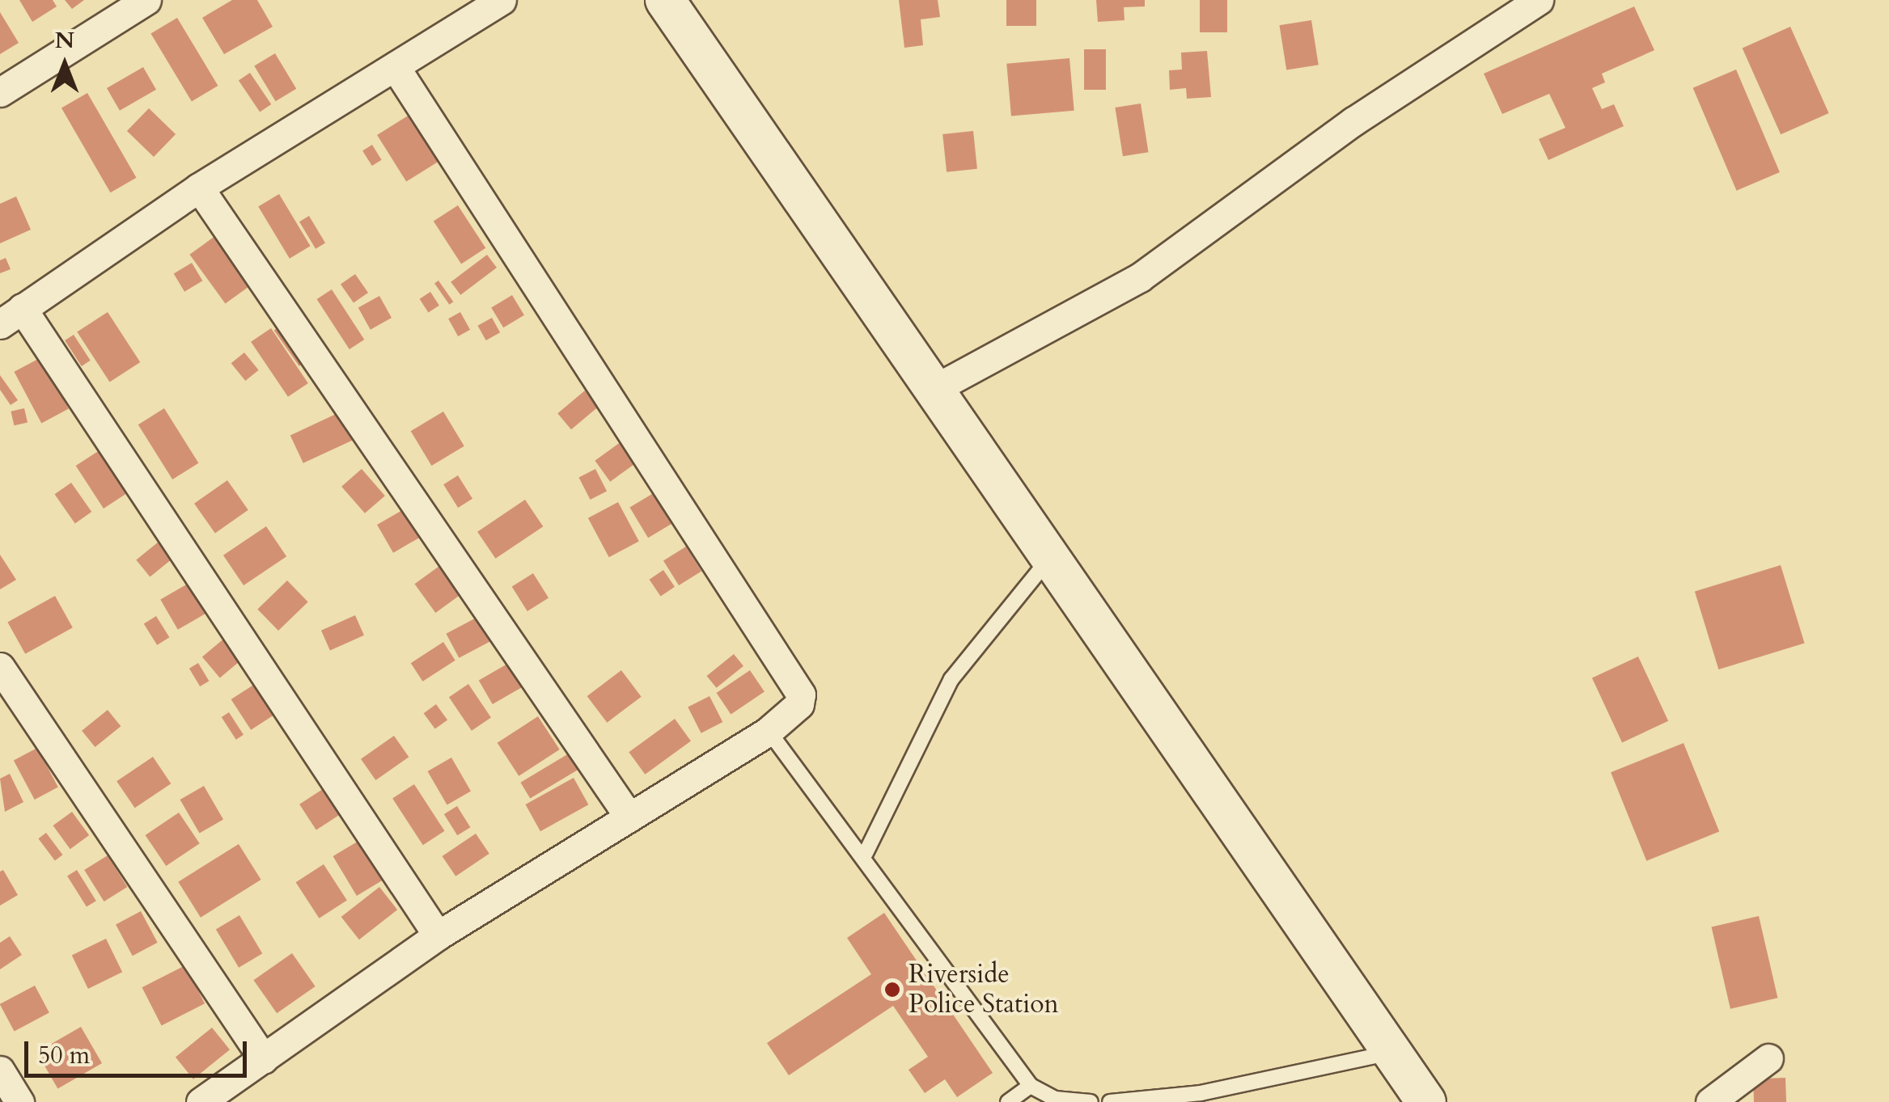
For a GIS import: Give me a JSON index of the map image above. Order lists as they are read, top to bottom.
{
  "places": ["Riverside Police Station"],
  "scale_bar": "50 m",
  "north": "top"
}
